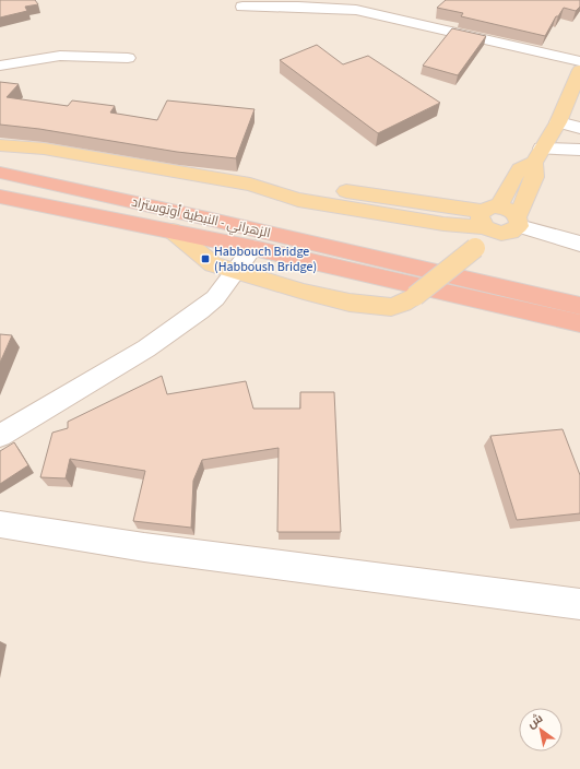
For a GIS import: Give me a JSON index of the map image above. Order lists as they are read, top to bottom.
{
  "streets": {
    "highway": ["الزهراني - النبطية أوتوستراد"]
  },
  "places": {
    "transit": ["Habbouch Bridge (Habboush Bridge)"]
  },
  "north": "top left"
}
